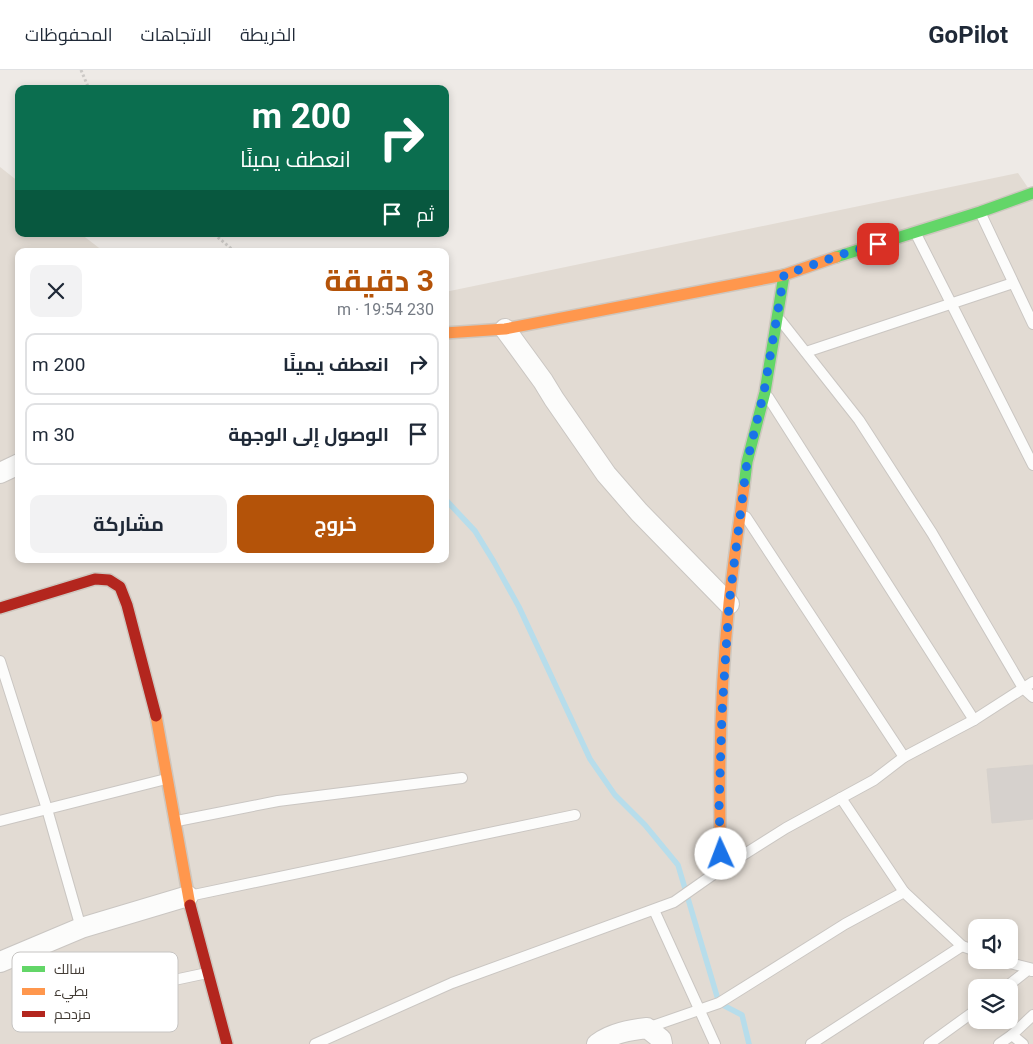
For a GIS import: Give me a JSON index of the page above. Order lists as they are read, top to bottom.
{
  "legend": ["سالك", "بطيء", "مزدحم"],
  "page": {
    "header": "GoPilot",
    "nav": ["الخريطة", "الاتجاهات", "المحفوظات"],
    "turn": ["200 m", "انعطف يمينًا"],
    "then": "ثم",
    "heading": ["3 دقيقة", "230 m · 19:54"],
    "list": [
      {
        "name": "انعطف يمينًا",
        "value": "200 m"
      },
      {
        "name": "الوصول إلى الوجهة",
        "value": "30 m"
      }
    ],
    "buttons": ["خروج", "مشاركة"]
  }
}
